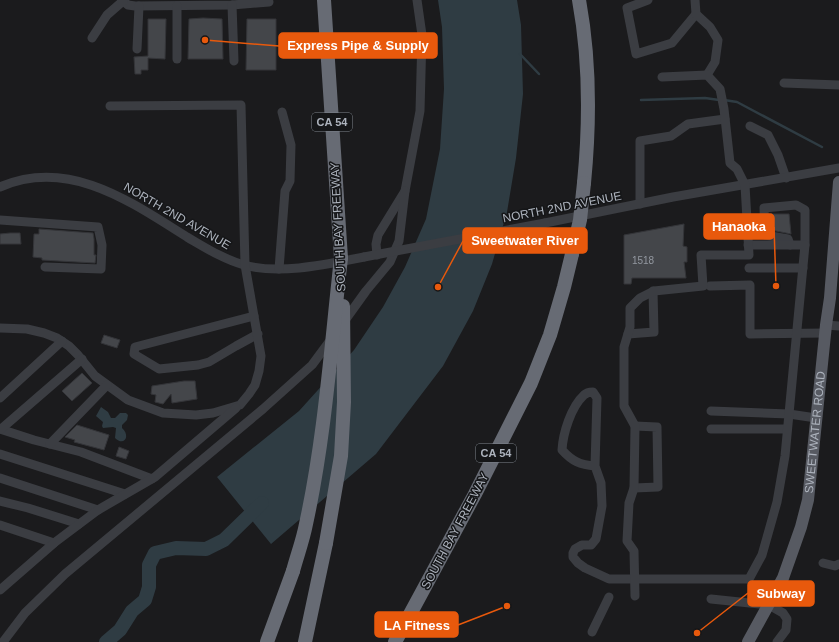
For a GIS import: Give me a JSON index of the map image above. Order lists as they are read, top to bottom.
{
  "streets": {
    "highway": ["CA 54", "SOUTH BAY FREEWAY"],
    "main road": ["SWEETWATER ROAD"],
    "street": ["NORTH 2ND AVENUE"]
  },
  "places": [
    "Express Pipe & Supply",
    "Hanaoka",
    "Sweetwater River",
    "LA Fitness",
    "Subway"
  ],
  "house_numbers": ["1518"]
}
